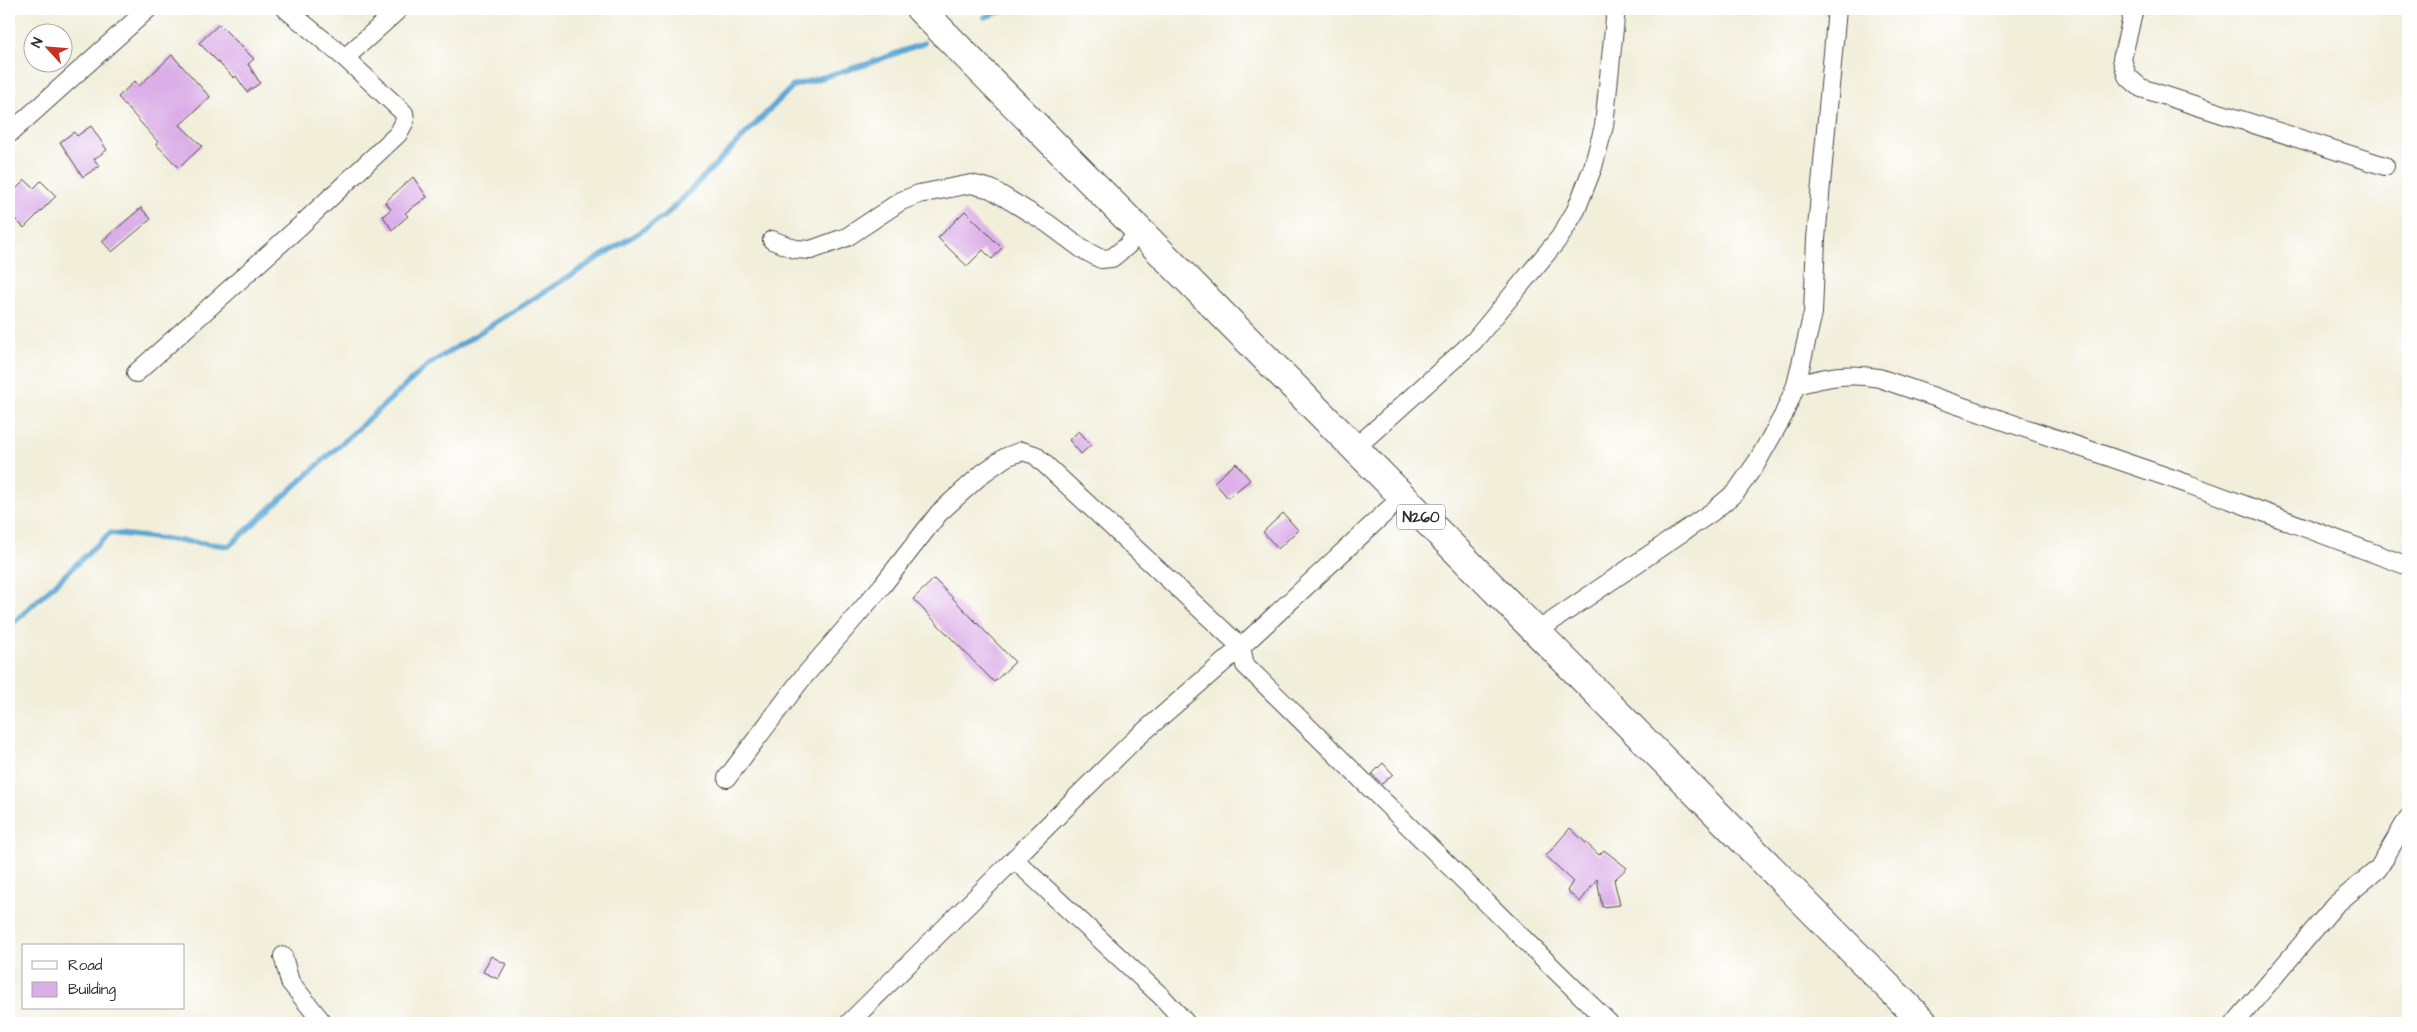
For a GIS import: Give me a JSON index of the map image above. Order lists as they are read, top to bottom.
{
  "streets": {
    "main road": ["N260"]
  },
  "legend": ["Road", "Building"],
  "north": "top left"
}
